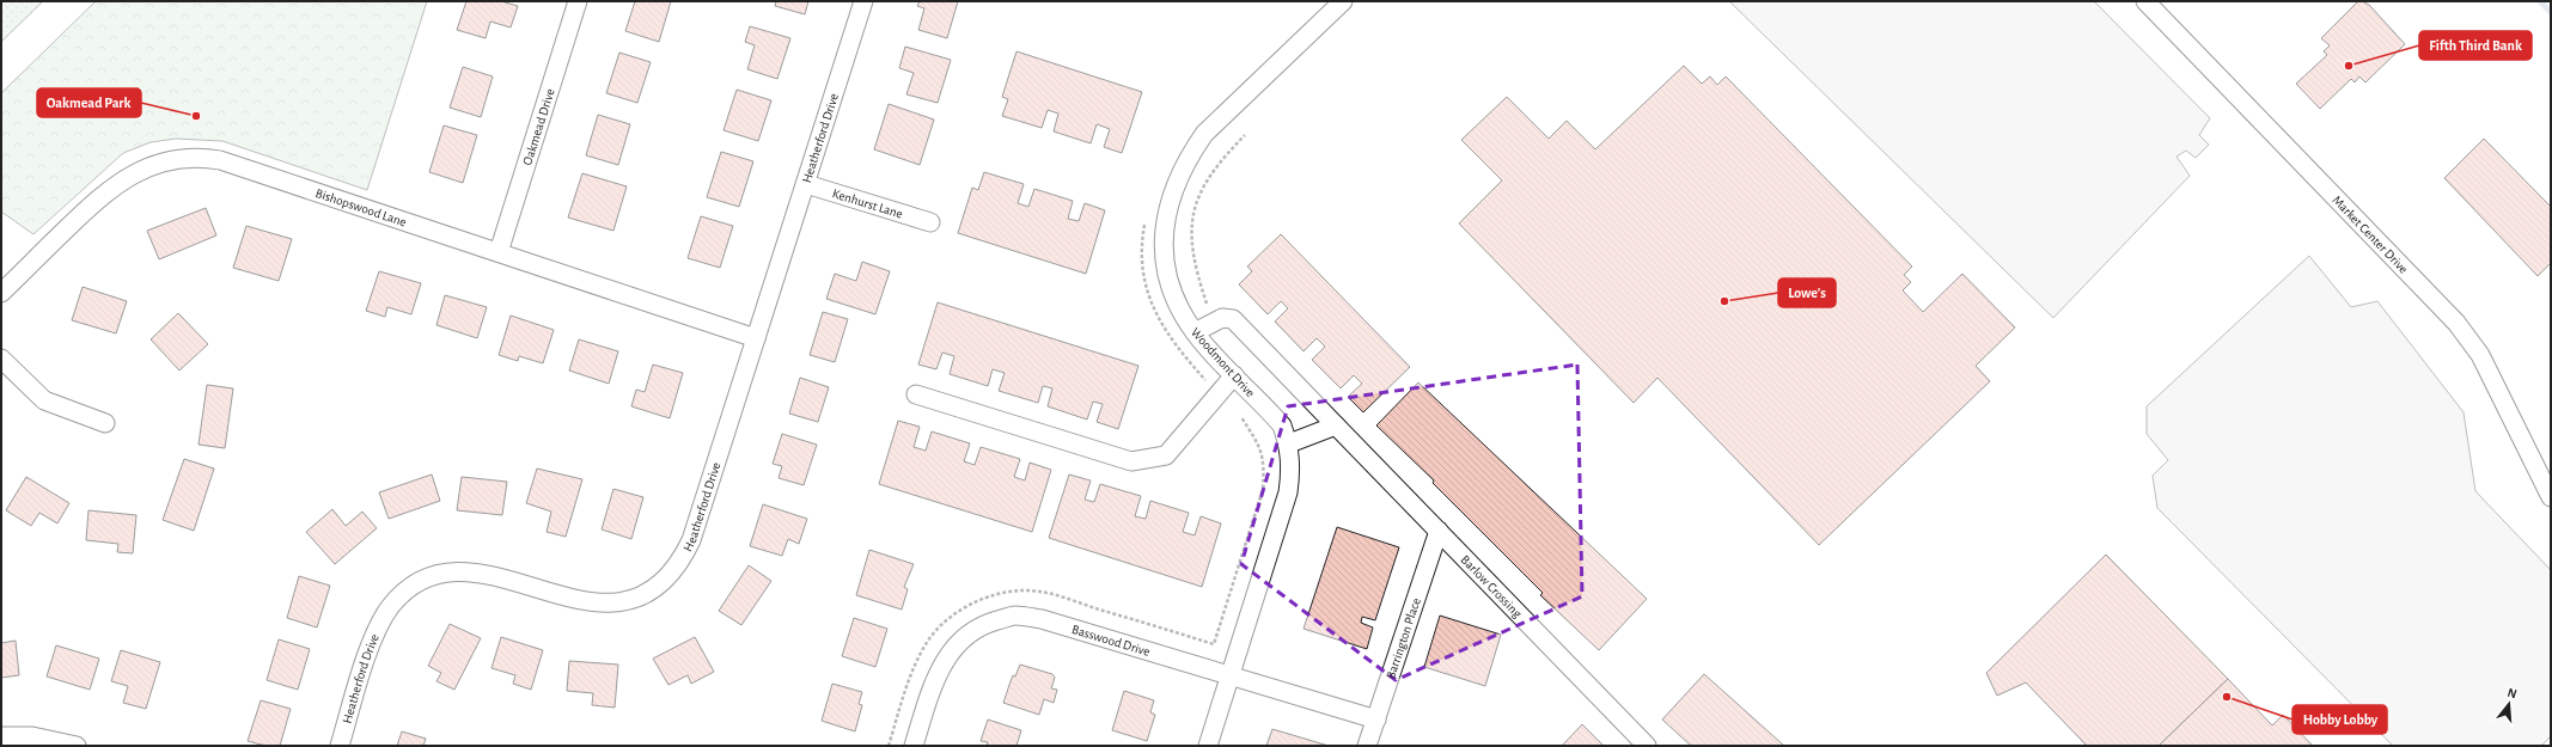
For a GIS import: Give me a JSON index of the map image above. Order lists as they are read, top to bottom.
{
  "streets": {
    "street": [
      "Oakmead Drive",
      "Heatherford Drive",
      "Kenhurst Lane",
      "Bishopswood Lane",
      "Market Center Drive",
      "Woodmont Drive",
      "Barlow Crossing",
      "Barrington Place",
      "Basswood Drive"
    ]
  },
  "crossings": [
    ["Oakmead Drive", "Bishopswood Lane"],
    ["Heatherford Drive", "Kenhurst Lane"],
    ["Heatherford Drive", "Bishopswood Lane"],
    ["Woodmont Drive", "Barlow Crossing"],
    ["Woodmont Drive", "Basswood Drive"],
    ["Barlow Crossing", "Barrington Place"],
    ["Barrington Place", "Basswood Drive"]
  ],
  "places": [
    "Fifth Third Bank",
    "Oakmead Park",
    "Lowe's",
    "Hobby Lobby"
  ],
  "north": "top"
}
